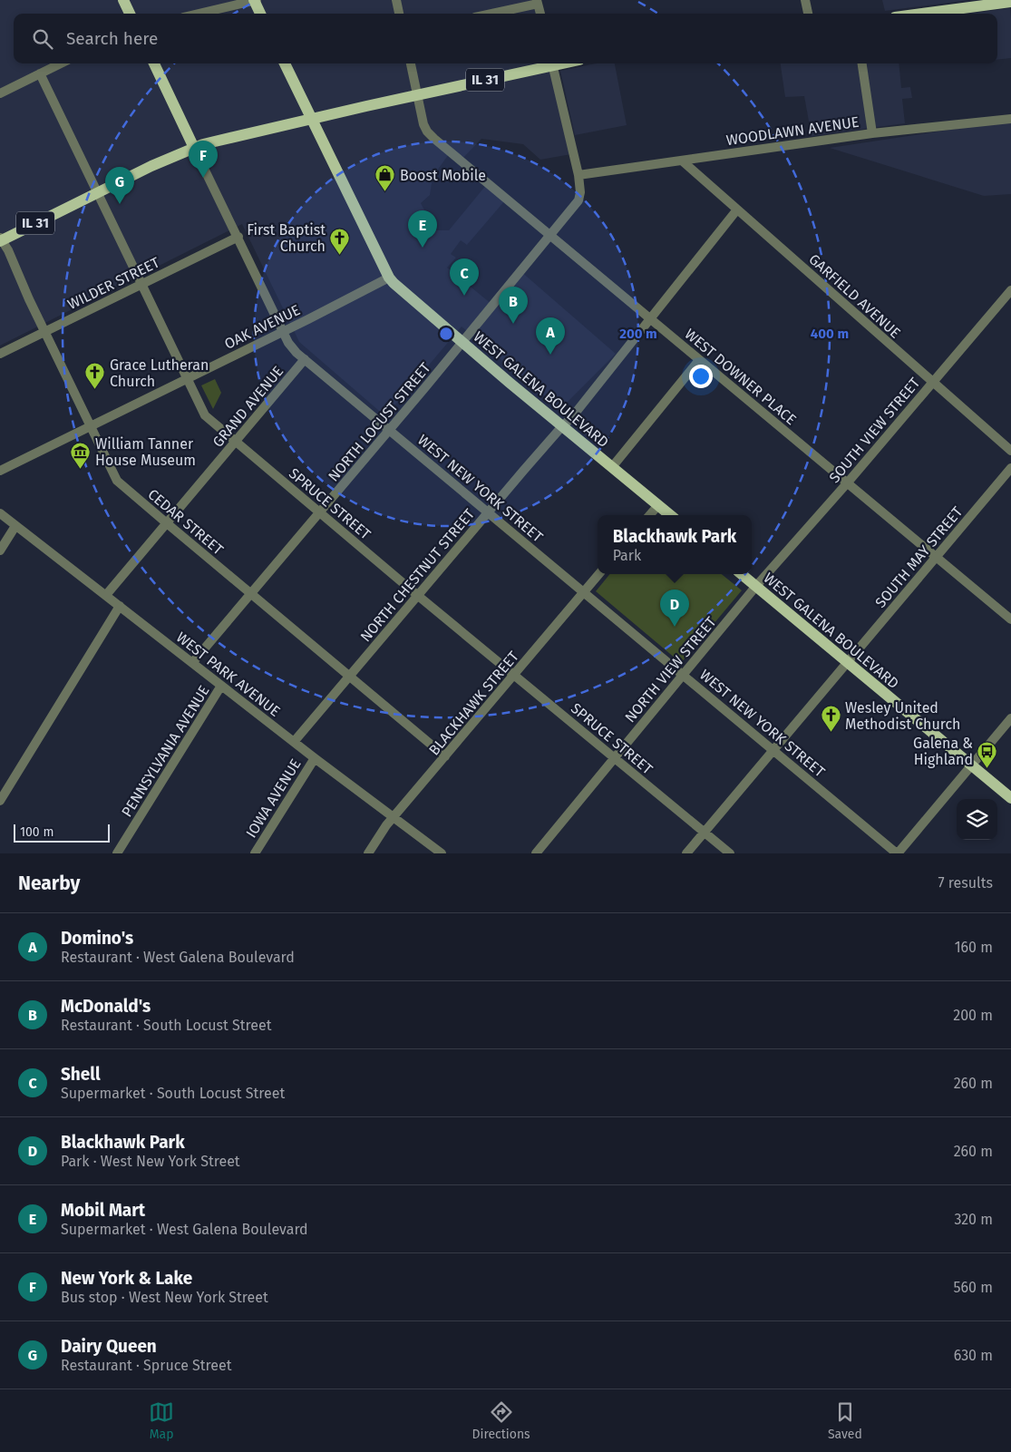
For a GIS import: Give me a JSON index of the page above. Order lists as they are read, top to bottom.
{
  "streets": {
    "main road": ["IL 31", "WEST GALENA BOULEVARD", "WEST NEW YORK STREET"],
    "street": [
      "WOODLAWN AVENUE",
      "WILDER STREET",
      "GARFIELD AVENUE",
      "OAK AVENUE",
      "WEST DOWNER PLACE",
      "GRAND AVENUE",
      "NORTH LOCUST STREET",
      "SOUTH VIEW STREET",
      "SPRUCE STREET",
      "CEDAR STREET",
      "SOUTH MAY STREET",
      "NORTH CHESTNUT STREET",
      "NORTH VIEW STREET",
      "WEST PARK AVENUE",
      "BLACKHAWK STREET",
      "PENNSYLVANIA AVENUE",
      "IOWA AVENUE"
    ]
  },
  "crossings": [
    ["IL 31", "WEST DOWNER PLACE"],
    ["IL 31", "WEST GALENA BOULEVARD"],
    ["IL 31", "NORTH LOCUST STREET"],
    ["IL 31", "WEST NEW YORK STREET"],
    ["IL 31", "SPRUCE STREET"],
    ["IL 31", "CEDAR STREET"],
    ["WOODLAWN AVENUE", "GARFIELD AVENUE"],
    ["WOODLAWN AVENUE", "NORTH LOCUST STREET"],
    ["WILDER STREET", "WEST NEW YORK STREET"],
    ["WILDER STREET", "SPRUCE STREET"],
    ["WILDER STREET", "CEDAR STREET"],
    ["GARFIELD AVENUE", "SOUTH VIEW STREET"],
    ["GARFIELD AVENUE", "NORTH CHESTNUT STREET"],
    ["OAK AVENUE", "WEST GALENA BOULEVARD"],
    ["OAK AVENUE", "WEST NEW YORK STREET"],
    ["OAK AVENUE", "SPRUCE STREET"],
    ["OAK AVENUE", "CEDAR STREET"],
    ["WEST DOWNER PLACE", "NORTH LOCUST STREET"],
    ["WEST DOWNER PLACE", "SOUTH VIEW STREET"],
    ["WEST DOWNER PLACE", "SOUTH MAY STREET"],
    ["WEST DOWNER PLACE", "NORTH CHESTNUT STREET"],
    ["WEST GALENA BOULEVARD", "NORTH LOCUST STREET"],
    ["WEST GALENA BOULEVARD", "SOUTH VIEW STREET"],
    ["WEST GALENA BOULEVARD", "SOUTH MAY STREET"],
    ["WEST GALENA BOULEVARD", "NORTH CHESTNUT STREET"],
    ["WEST GALENA BOULEVARD", "NORTH VIEW STREET"],
    ["GRAND AVENUE", "WEST NEW YORK STREET"],
    ["GRAND AVENUE", "SPRUCE STREET"],
    ["GRAND AVENUE", "CEDAR STREET"],
    ["GRAND AVENUE", "WEST PARK AVENUE"],
    ["NORTH LOCUST STREET", "WEST NEW YORK STREET"],
    ["NORTH LOCUST STREET", "SPRUCE STREET"],
    ["NORTH LOCUST STREET", "CEDAR STREET"],
    ["NORTH LOCUST STREET", "WEST PARK AVENUE"],
    ["SOUTH VIEW STREET", "NORTH VIEW STREET"],
    ["WEST NEW YORK STREET", "SOUTH MAY STREET"],
    ["WEST NEW YORK STREET", "NORTH CHESTNUT STREET"],
    ["WEST NEW YORK STREET", "NORTH VIEW STREET"],
    ["WEST NEW YORK STREET", "BLACKHAWK STREET"],
    ["SPRUCE STREET", "SOUTH MAY STREET"],
    ["SPRUCE STREET", "NORTH CHESTNUT STREET"],
    ["SPRUCE STREET", "NORTH VIEW STREET"],
    ["SPRUCE STREET", "BLACKHAWK STREET"],
    ["CEDAR STREET", "NORTH CHESTNUT STREET"],
    ["CEDAR STREET", "BLACKHAWK STREET"],
    ["NORTH CHESTNUT STREET", "WEST PARK AVENUE"],
    ["WEST PARK AVENUE", "BLACKHAWK STREET"],
    ["WEST PARK AVENUE", "PENNSYLVANIA AVENUE"],
    ["WEST PARK AVENUE", "IOWA AVENUE"]
  ],
  "places": {
    "shop": ["Boost Mobile"],
    "church": ["First Baptist Church", "Grace Lutheran Church", "Wesley United Methodist Church"],
    "museum": ["William Tanner House Museum"],
    "bus stop": ["Galena & Highland"]
  },
  "scale_bar": "100 m",
  "page": {
    "search": "Search here",
    "pins": [
      "F",
      "G",
      "E",
      "C",
      "B",
      "A",
      "D"
    ],
    "popup": ["Blackhawk Park", "Park"],
    "scale": "100 m",
    "heading": ["Nearby", "7 results"],
    "list": [
      {
        "mark": "A",
        "name": "Domino's",
        "note": "Restaurant · West Galena Boulevard",
        "value": "160 m"
      },
      {
        "mark": "B",
        "name": "McDonald's",
        "note": "Restaurant · South Locust Street",
        "value": "200 m"
      },
      {
        "mark": "C",
        "name": "Shell",
        "note": "Supermarket · South Locust Street",
        "value": "260 m"
      },
      {
        "mark": "D",
        "name": "Blackhawk Park",
        "note": "Park · West New York Street",
        "value": "260 m"
      },
      {
        "mark": "E",
        "name": "Mobil Mart",
        "note": "Supermarket · West Galena Boulevard",
        "value": "320 m"
      },
      {
        "mark": "F",
        "name": "New York & Lake",
        "note": "Bus stop · West New York Street",
        "value": "560 m"
      },
      {
        "mark": "G",
        "name": "Dairy Queen",
        "note": "Restaurant · Spruce Street",
        "value": "630 m"
      }
    ],
    "nav": ["Map", "Directions", "Saved"]
  },
  "rings": ["200 m", "400 m"]
}
